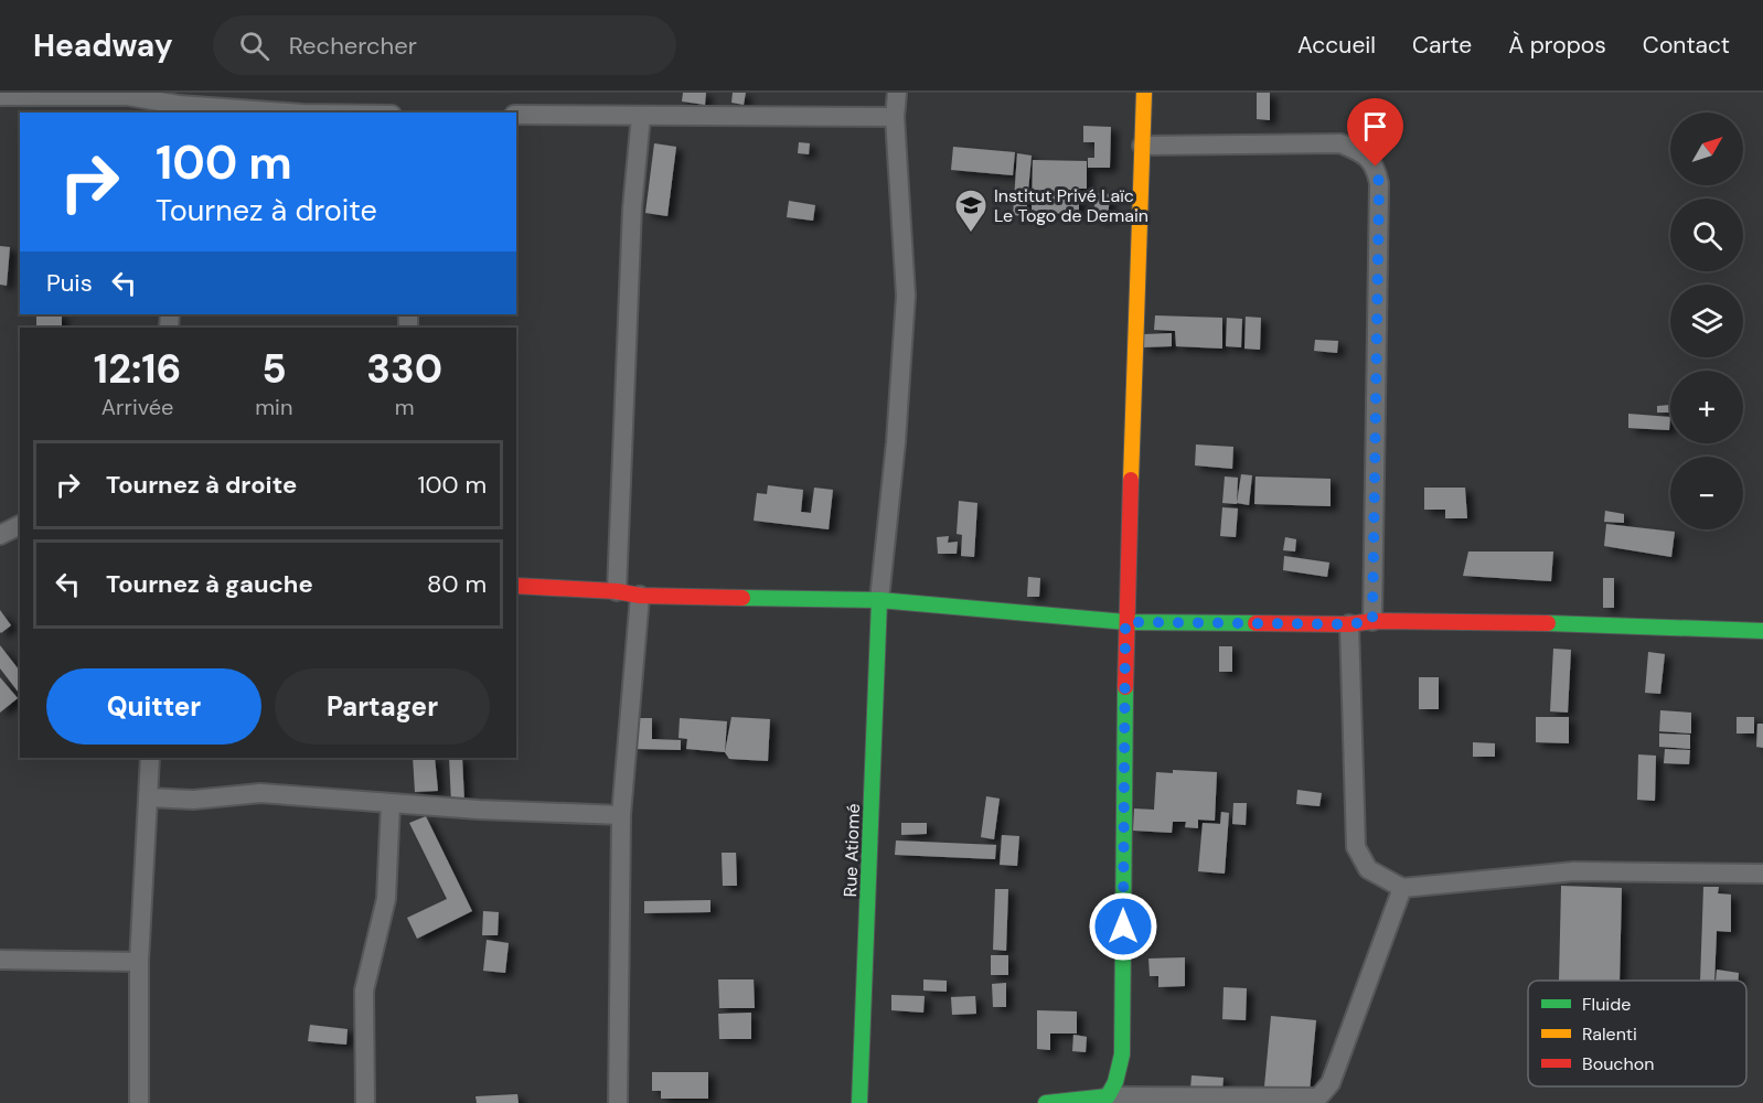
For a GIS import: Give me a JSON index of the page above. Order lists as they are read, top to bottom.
{
  "streets": {
    "street": ["Rue Atiomé"]
  },
  "places": {
    "school or university": ["Institut Privé Laïc Le Togo de Demain"]
  },
  "legend": ["Fluide", "Ralenti", "Bouchon"],
  "north": "top right",
  "page": {
    "header": "Headway",
    "search": "Rechercher",
    "nav": [
      "Accueil",
      "Carte",
      "À propos",
      "Contact"
    ],
    "map_buttons": ["+", "−"],
    "turn": ["100 m", "Tournez à droite"],
    "then": "Puis",
    "eta": [
      "12:16",
      "Arrivée",
      "5",
      "min",
      "330",
      "m"
    ],
    "list": [
      {
        "name": "Tournez à droite",
        "value": "100 m"
      },
      {
        "name": "Tournez à gauche",
        "value": "80 m"
      }
    ],
    "buttons": ["Quitter", "Partager"]
  }
}
